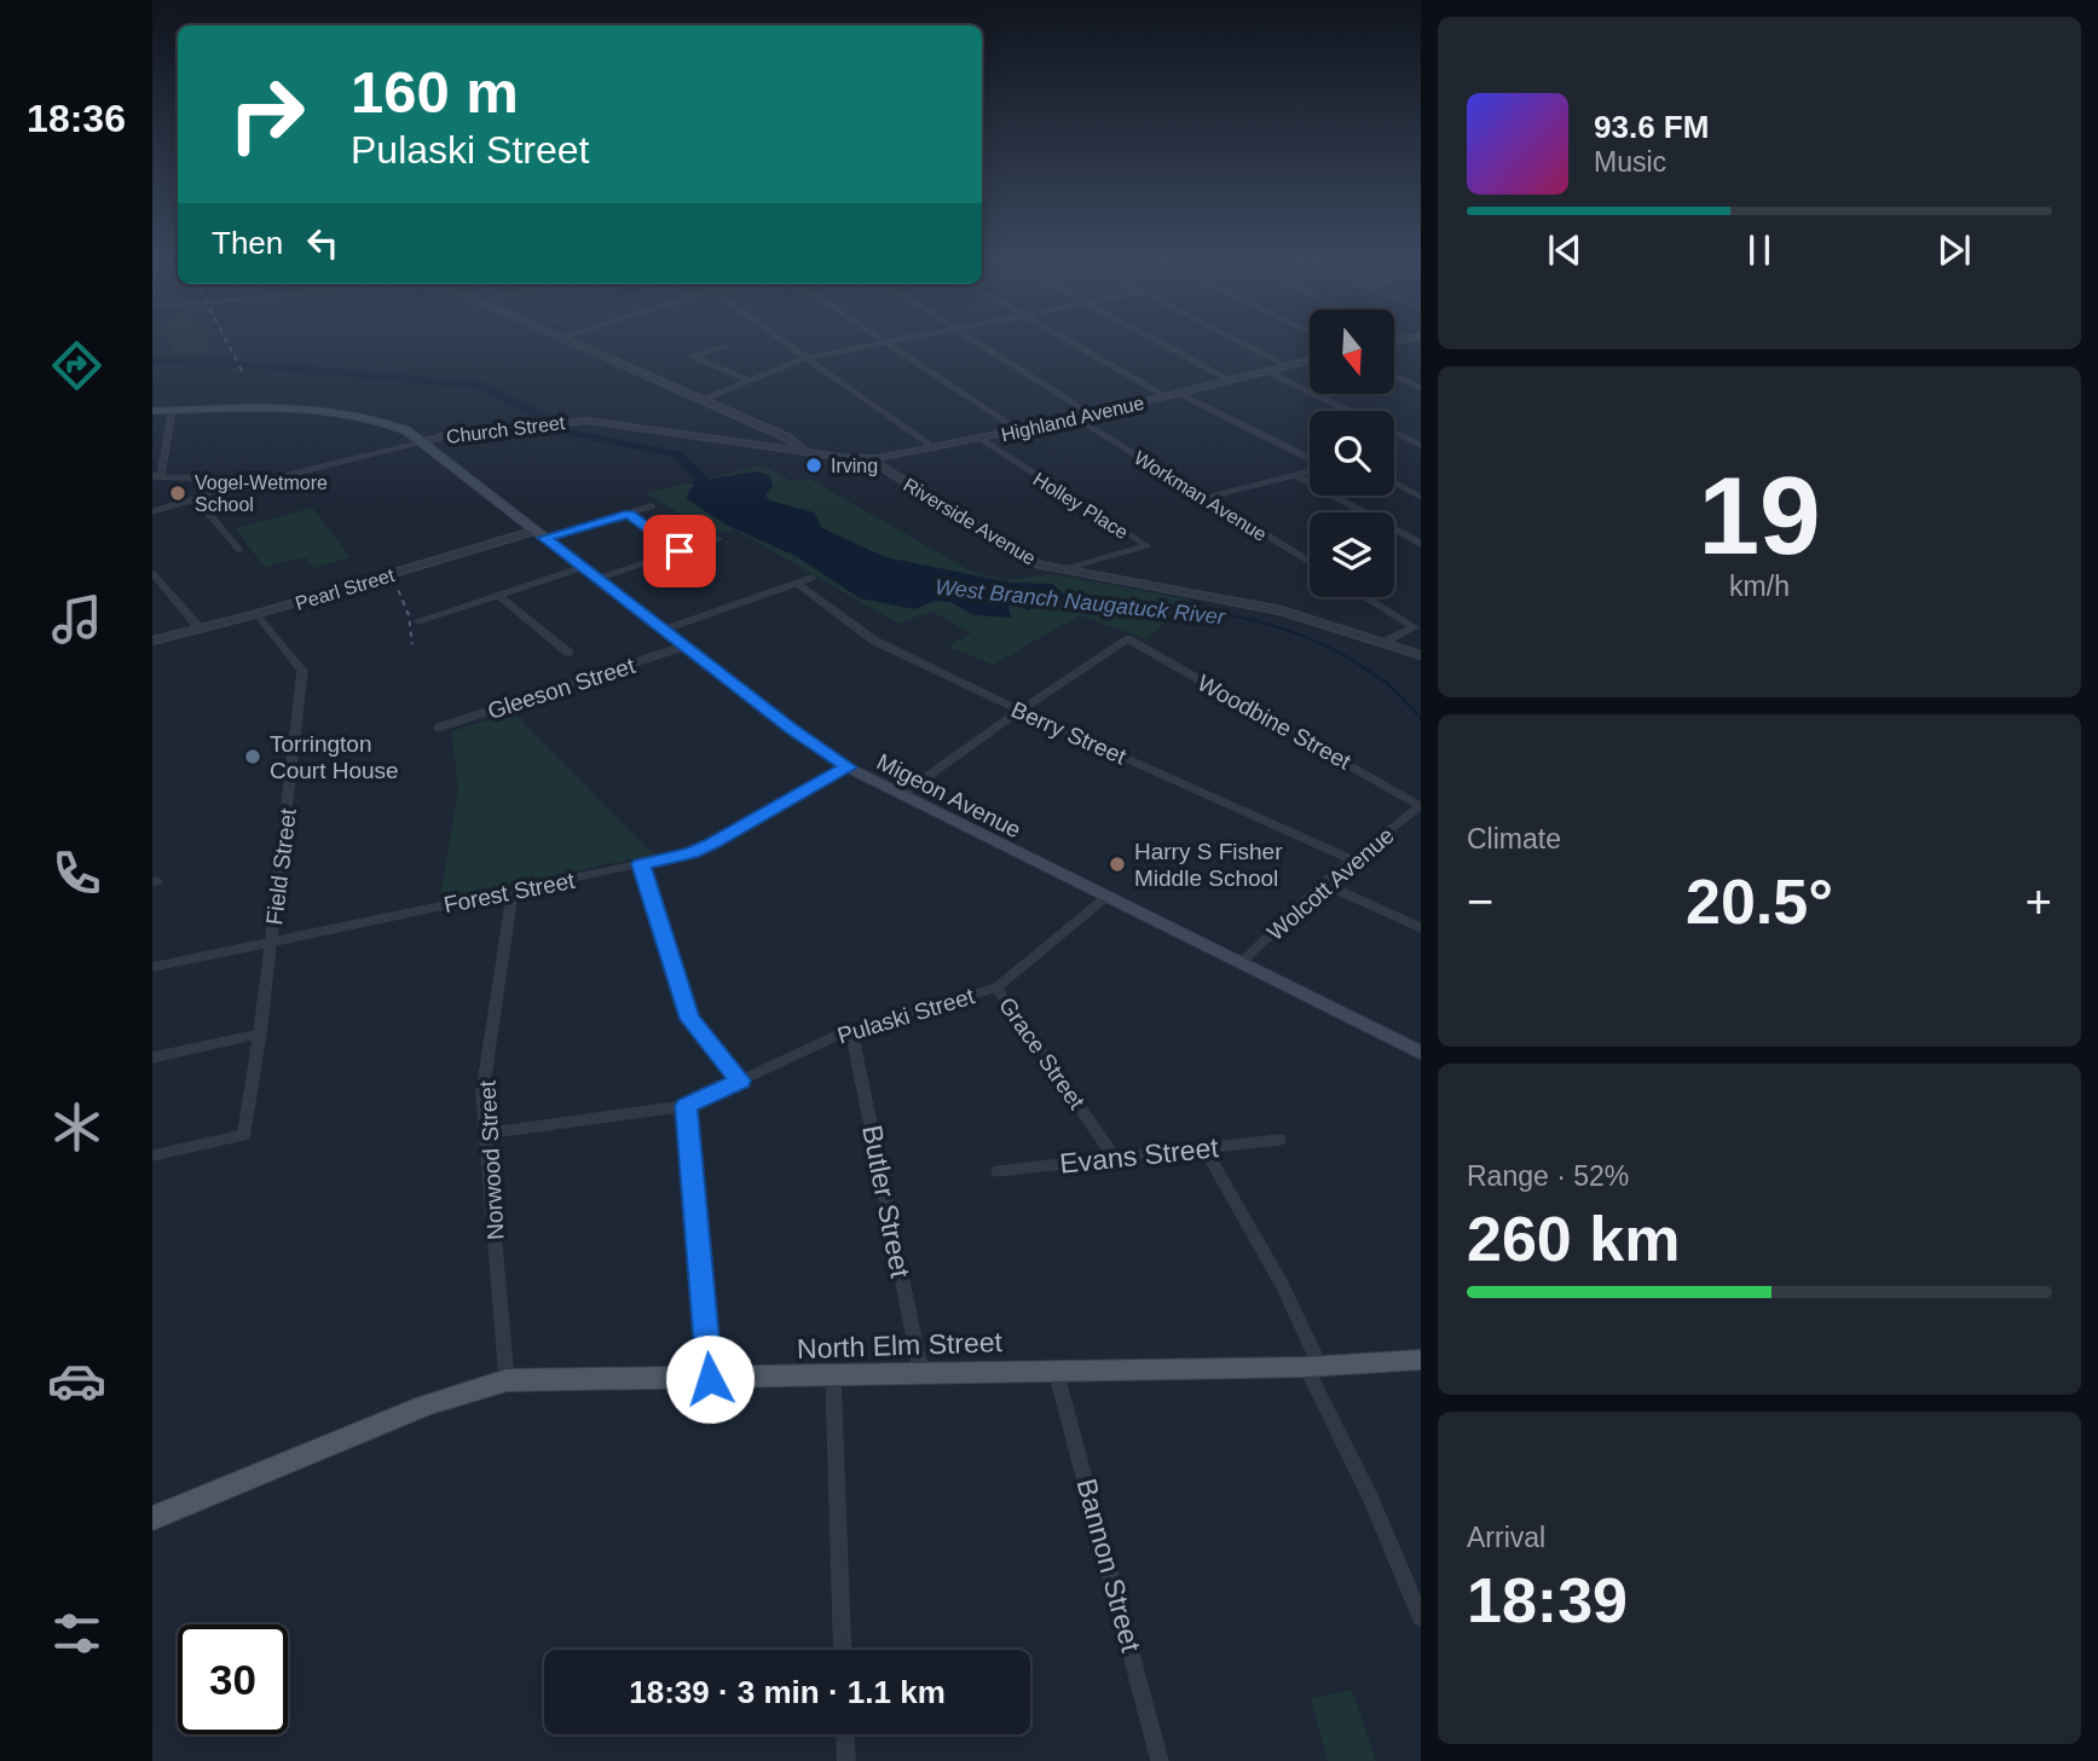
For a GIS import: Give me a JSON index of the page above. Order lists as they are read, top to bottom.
{
  "streets": {
    "main road": ["Migeon Avenue", "North Elm Street"],
    "street": [
      "Highland Avenue",
      "Church Street",
      "Workman Avenue",
      "Holley Place",
      "Riverside Avenue",
      "Pearl Street",
      "Gleeson Street",
      "Woodbine Street",
      "Berry Street",
      "Field Street",
      "Wolcott Avenue",
      "Forest Street",
      "Pulaski Street",
      "Grace Street",
      "Evans Street",
      "Norwood Street",
      "Butler Street",
      "Bannon Street"
    ]
  },
  "crossings": [
    ["Highland Avenue", "Church Street"],
    ["Highland Avenue", "Workman Avenue"],
    ["Highland Avenue", "Holley Place"],
    ["Highland Avenue", "Riverside Avenue"],
    ["Church Street", "Riverside Avenue"],
    ["Church Street", "Migeon Avenue"],
    ["Holley Place", "Riverside Avenue"],
    ["Pearl Street", "Migeon Avenue"],
    ["Pearl Street", "Field Street"],
    ["Gleeson Street", "Migeon Avenue"],
    ["Woodbine Street", "Berry Street"],
    ["Woodbine Street", "Wolcott Avenue"],
    ["Berry Street", "Wolcott Avenue"],
    ["Migeon Avenue", "Wolcott Avenue"],
    ["Migeon Avenue", "Forest Street"],
    ["Migeon Avenue", "Pulaski Street"],
    ["Field Street", "Forest Street"],
    ["Forest Street", "Norwood Street"],
    ["Pulaski Street", "Grace Street"],
    ["Pulaski Street", "Norwood Street"],
    ["Pulaski Street", "Butler Street"],
    ["Grace Street", "Evans Street"],
    ["Norwood Street", "North Elm Street"],
    ["Butler Street", "North Elm Street"],
    ["North Elm Street", "Bannon Street"]
  ],
  "water": ["West Branch Naugatuck River"],
  "places": [
    "Irving",
    "Vogel-Wetmore School",
    "Torrington Court House",
    "Harry S Fisher Middle School"
  ],
  "north": "bottom",
  "page": {
    "tabs": "18:36",
    "turn": ["160 m", "Pulaski Street"],
    "song": ["93.6 FM", "Music"],
    "then": "Then",
    "tile": [
      ["19", "km/h"],
      "Climate",
      ["Range · 52%", "260 km"],
      ["Arrival", "18:39"]
    ],
    "heat": ["−", "20.5°", "+"],
    "limit": "30",
    "trip": "18:39 · 3 min · 1.1 km"
  }
}
